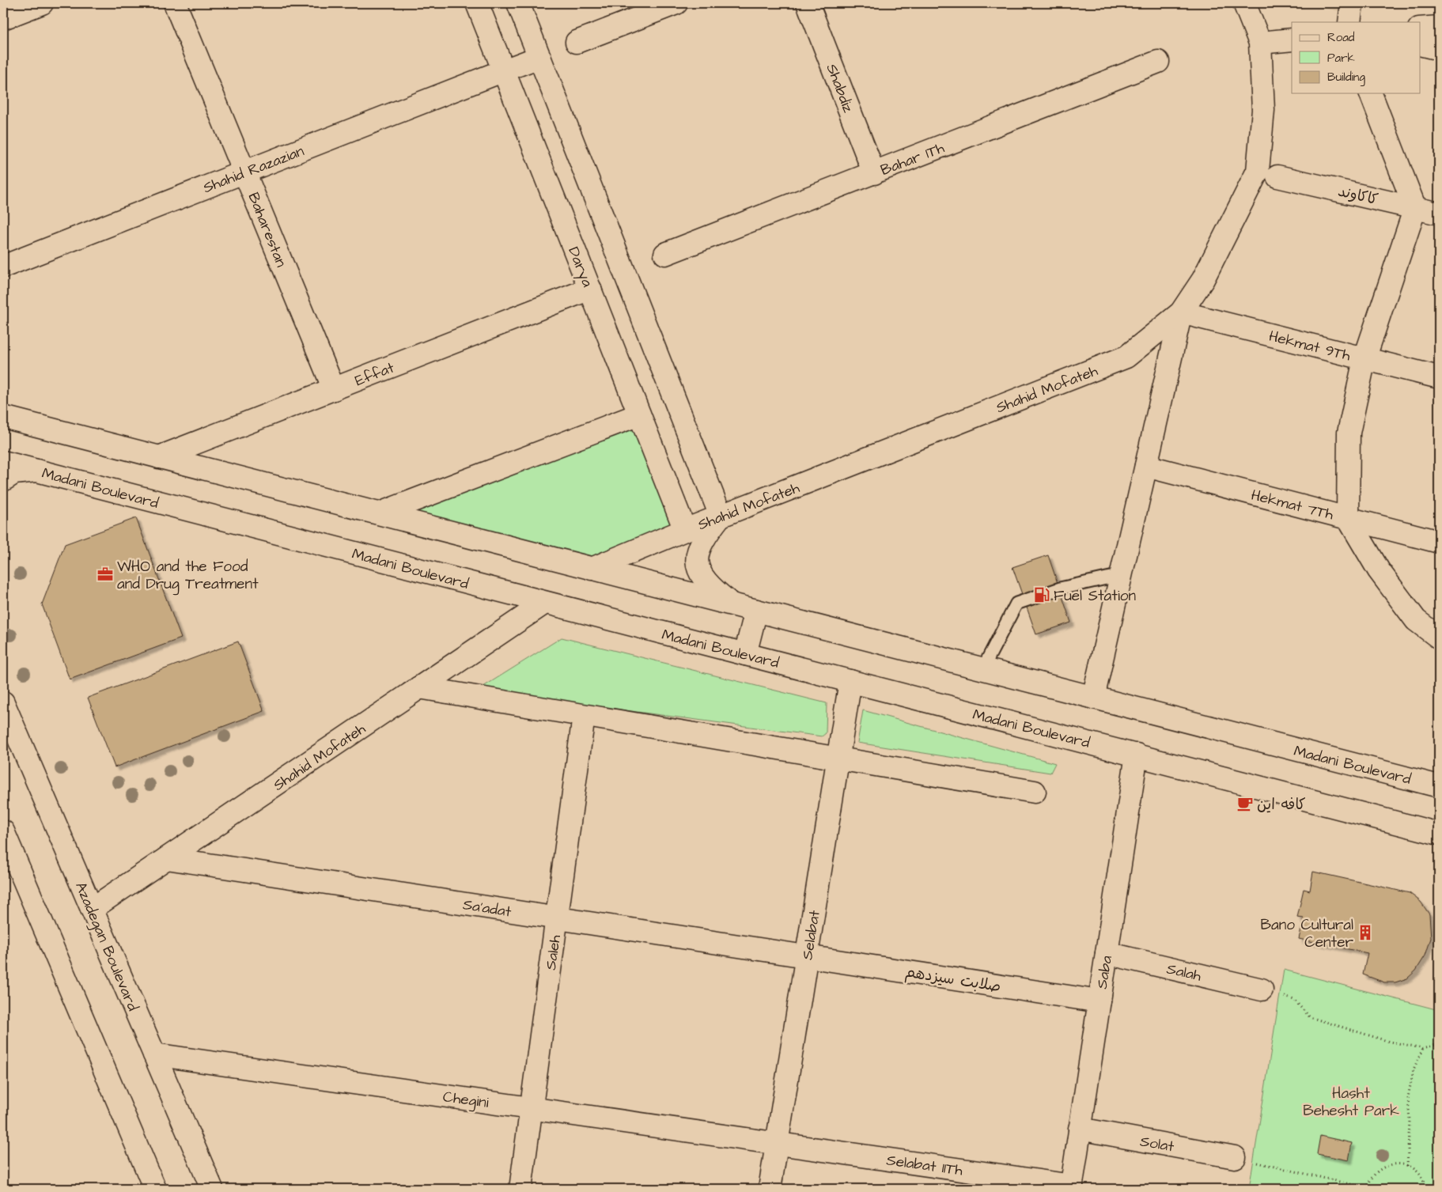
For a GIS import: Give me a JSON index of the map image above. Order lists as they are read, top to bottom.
{
  "streets": {
    "street": [
      "Shabdiz",
      "Bahar 1Th",
      "Shahid Razazian",
      "کاکاوند",
      "Baharestan",
      "Darya",
      "Hekmat 9Th",
      "Effat",
      "Shahid Mofateh",
      "Madani Boulevard",
      "Hekmat 7Th",
      "Sa'adat",
      "Selabat",
      "Azadegan Boulevard",
      "Saleh",
      "Salah",
      "Saba",
      "صلابت سیزدهم",
      "Chegini",
      "Solat",
      "Selabat 11Th"
    ]
  },
  "crossings": [
    ["Shabdiz", "Bahar 1Th"],
    ["Shahid Razazian", "Baharestan"],
    ["Shahid Razazian", "Darya"],
    ["Baharestan", "Effat"],
    ["Darya", "Effat"],
    ["Darya", "Shahid Mofateh"],
    ["Hekmat 9Th", "Shahid Mofateh"],
    ["Effat", "Madani Boulevard"],
    ["Shahid Mofateh", "Madani Boulevard"],
    ["Shahid Mofateh", "Sa'adat"],
    ["Shahid Mofateh", "Azadegan Boulevard"],
    ["Madani Boulevard", "Selabat"],
    ["Madani Boulevard", "Saba"],
    ["Sa'adat", "Selabat"],
    ["Sa'adat", "Saleh"],
    ["Sa'adat", "صلابت سیزدهم"],
    ["Selabat", "صلابت سیزدهم"],
    ["Selabat", "Chegini"],
    ["Selabat", "Selabat 11Th"],
    ["Azadegan Boulevard", "Chegini"],
    ["Saleh", "Chegini"],
    ["Salah", "Saba"],
    ["Saba", "صلابت سیزدهم"],
    ["Saba", "Solat"],
    ["Saba", "Selabat 11Th"],
    ["Chegini", "Selabat 11Th"]
  ],
  "parks": ["Hasht Behesht Park"],
  "places": {
    "office": ["WHO and the Food and Drug Treatment"],
    "fuel station": ["Fuel Station"],
    "cafe": ["کافه این"],
    "building": ["Bano Cultural Center"]
  },
  "legend": ["Road", "Park", "Building"]
}
